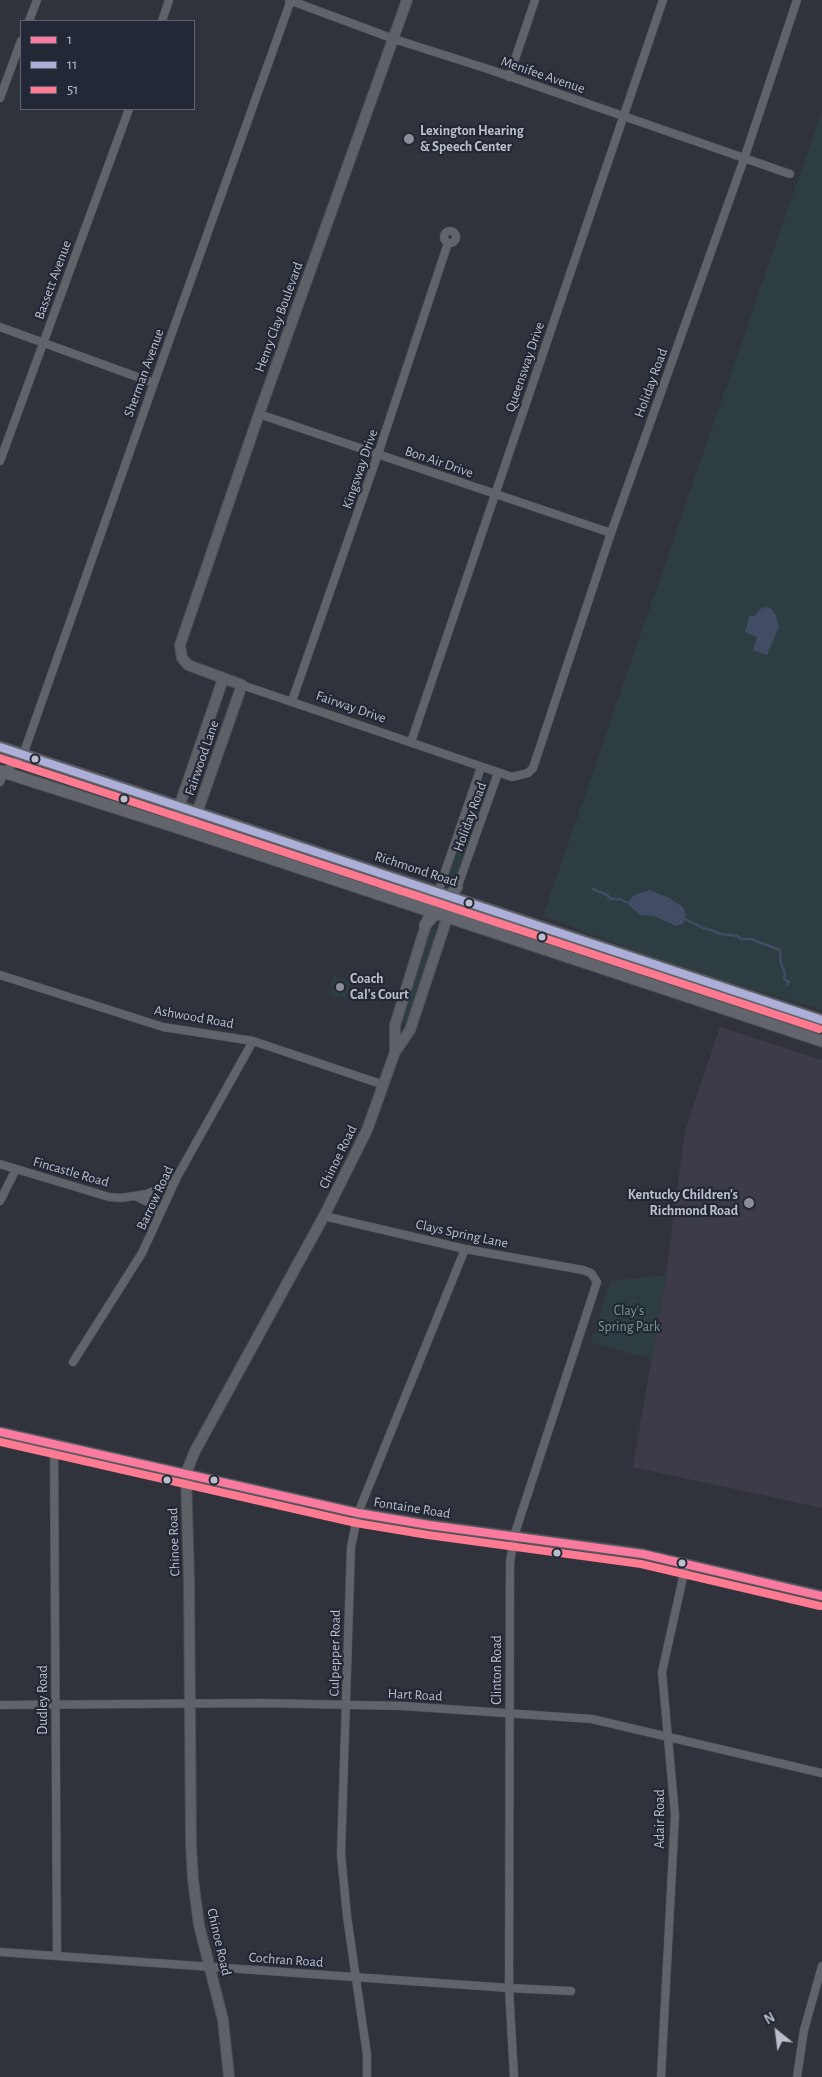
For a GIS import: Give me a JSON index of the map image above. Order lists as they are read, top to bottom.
{
  "streets": {
    "main road": ["Richmond Road"],
    "street": [
      "Menifee Avenue",
      "Bassett Avenue",
      "Henry Clay Boulevard",
      "Queensway Drive",
      "Sherman Avenue",
      "Holiday Road",
      "Bon Air Drive",
      "Kingsway Drive",
      "Fairway Drive",
      "Fairwood Lane",
      "Ashwood Road",
      "Chinoe Road",
      "Fincastle Road",
      "Barrow Road",
      "Clays Spring Lane",
      "Fontaine Road",
      "Culpepper Road",
      "Clinton Road",
      "Hart Road",
      "Dudley Road",
      "Adair Road",
      "Cochran Road"
    ]
  },
  "crossings": [
    ["Menifee Avenue", "Henry Clay Boulevard"],
    ["Menifee Avenue", "Queensway Drive"],
    ["Menifee Avenue", "Sherman Avenue"],
    ["Menifee Avenue", "Holiday Road"],
    ["Henry Clay Boulevard", "Bon Air Drive"],
    ["Henry Clay Boulevard", "Fairway Drive"],
    ["Queensway Drive", "Bon Air Drive"],
    ["Queensway Drive", "Fairway Drive"],
    ["Sherman Avenue", "Richmond Road"],
    ["Holiday Road", "Bon Air Drive"],
    ["Holiday Road", "Fairway Drive"],
    ["Holiday Road", "Richmond Road"],
    ["Holiday Road", "Chinoe Road"],
    ["Bon Air Drive", "Kingsway Drive"],
    ["Kingsway Drive", "Fairway Drive"],
    ["Fairway Drive", "Fairwood Lane"],
    ["Fairwood Lane", "Richmond Road"],
    ["Richmond Road", "Chinoe Road"],
    ["Ashwood Road", "Chinoe Road"],
    ["Ashwood Road", "Barrow Road"],
    ["Chinoe Road", "Clays Spring Lane"],
    ["Chinoe Road", "Fontaine Road"],
    ["Chinoe Road", "Hart Road"],
    ["Chinoe Road", "Cochran Road"],
    ["Fincastle Road", "Barrow Road"],
    ["Clays Spring Lane", "Culpepper Road"],
    ["Clays Spring Lane", "Clinton Road"],
    ["Fontaine Road", "Culpepper Road"],
    ["Fontaine Road", "Clinton Road"],
    ["Fontaine Road", "Dudley Road"],
    ["Fontaine Road", "Adair Road"],
    ["Culpepper Road", "Hart Road"],
    ["Culpepper Road", "Cochran Road"],
    ["Clinton Road", "Hart Road"],
    ["Clinton Road", "Cochran Road"],
    ["Hart Road", "Dudley Road"],
    ["Hart Road", "Adair Road"],
    ["Dudley Road", "Cochran Road"]
  ],
  "parks": ["Clay's Spring Park"],
  "places": ["Lexington Hearing & Speech Center", "Coach Cal's Court", "Kentucky Children's Richmond Road"],
  "lines": ["transit line 11", "transit line 51", "transit line 1"],
  "legend": ["1", "11", "51"],
  "north": "top left"
}
